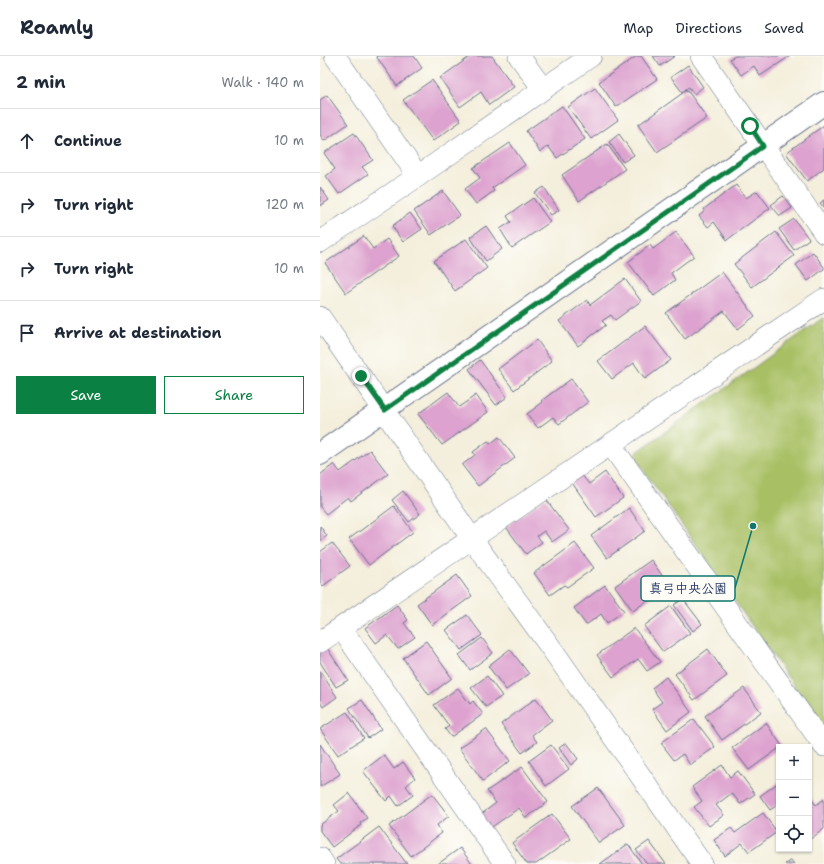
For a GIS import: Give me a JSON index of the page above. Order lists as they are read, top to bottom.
{
  "places": ["真弓中央公園"],
  "page": {
    "header": "Roamly",
    "nav": ["Map", "Directions", "Saved"],
    "heading": ["2 min", "Walk · 140 m"],
    "list": [
      ["Continue", "10 m"],
      ["Turn right", "120 m"],
      ["Turn right", "10 m"],
      "Arrive at destination"
    ],
    "buttons": ["Save", "Share"],
    "map_buttons": ["+", "−"]
  }
}
